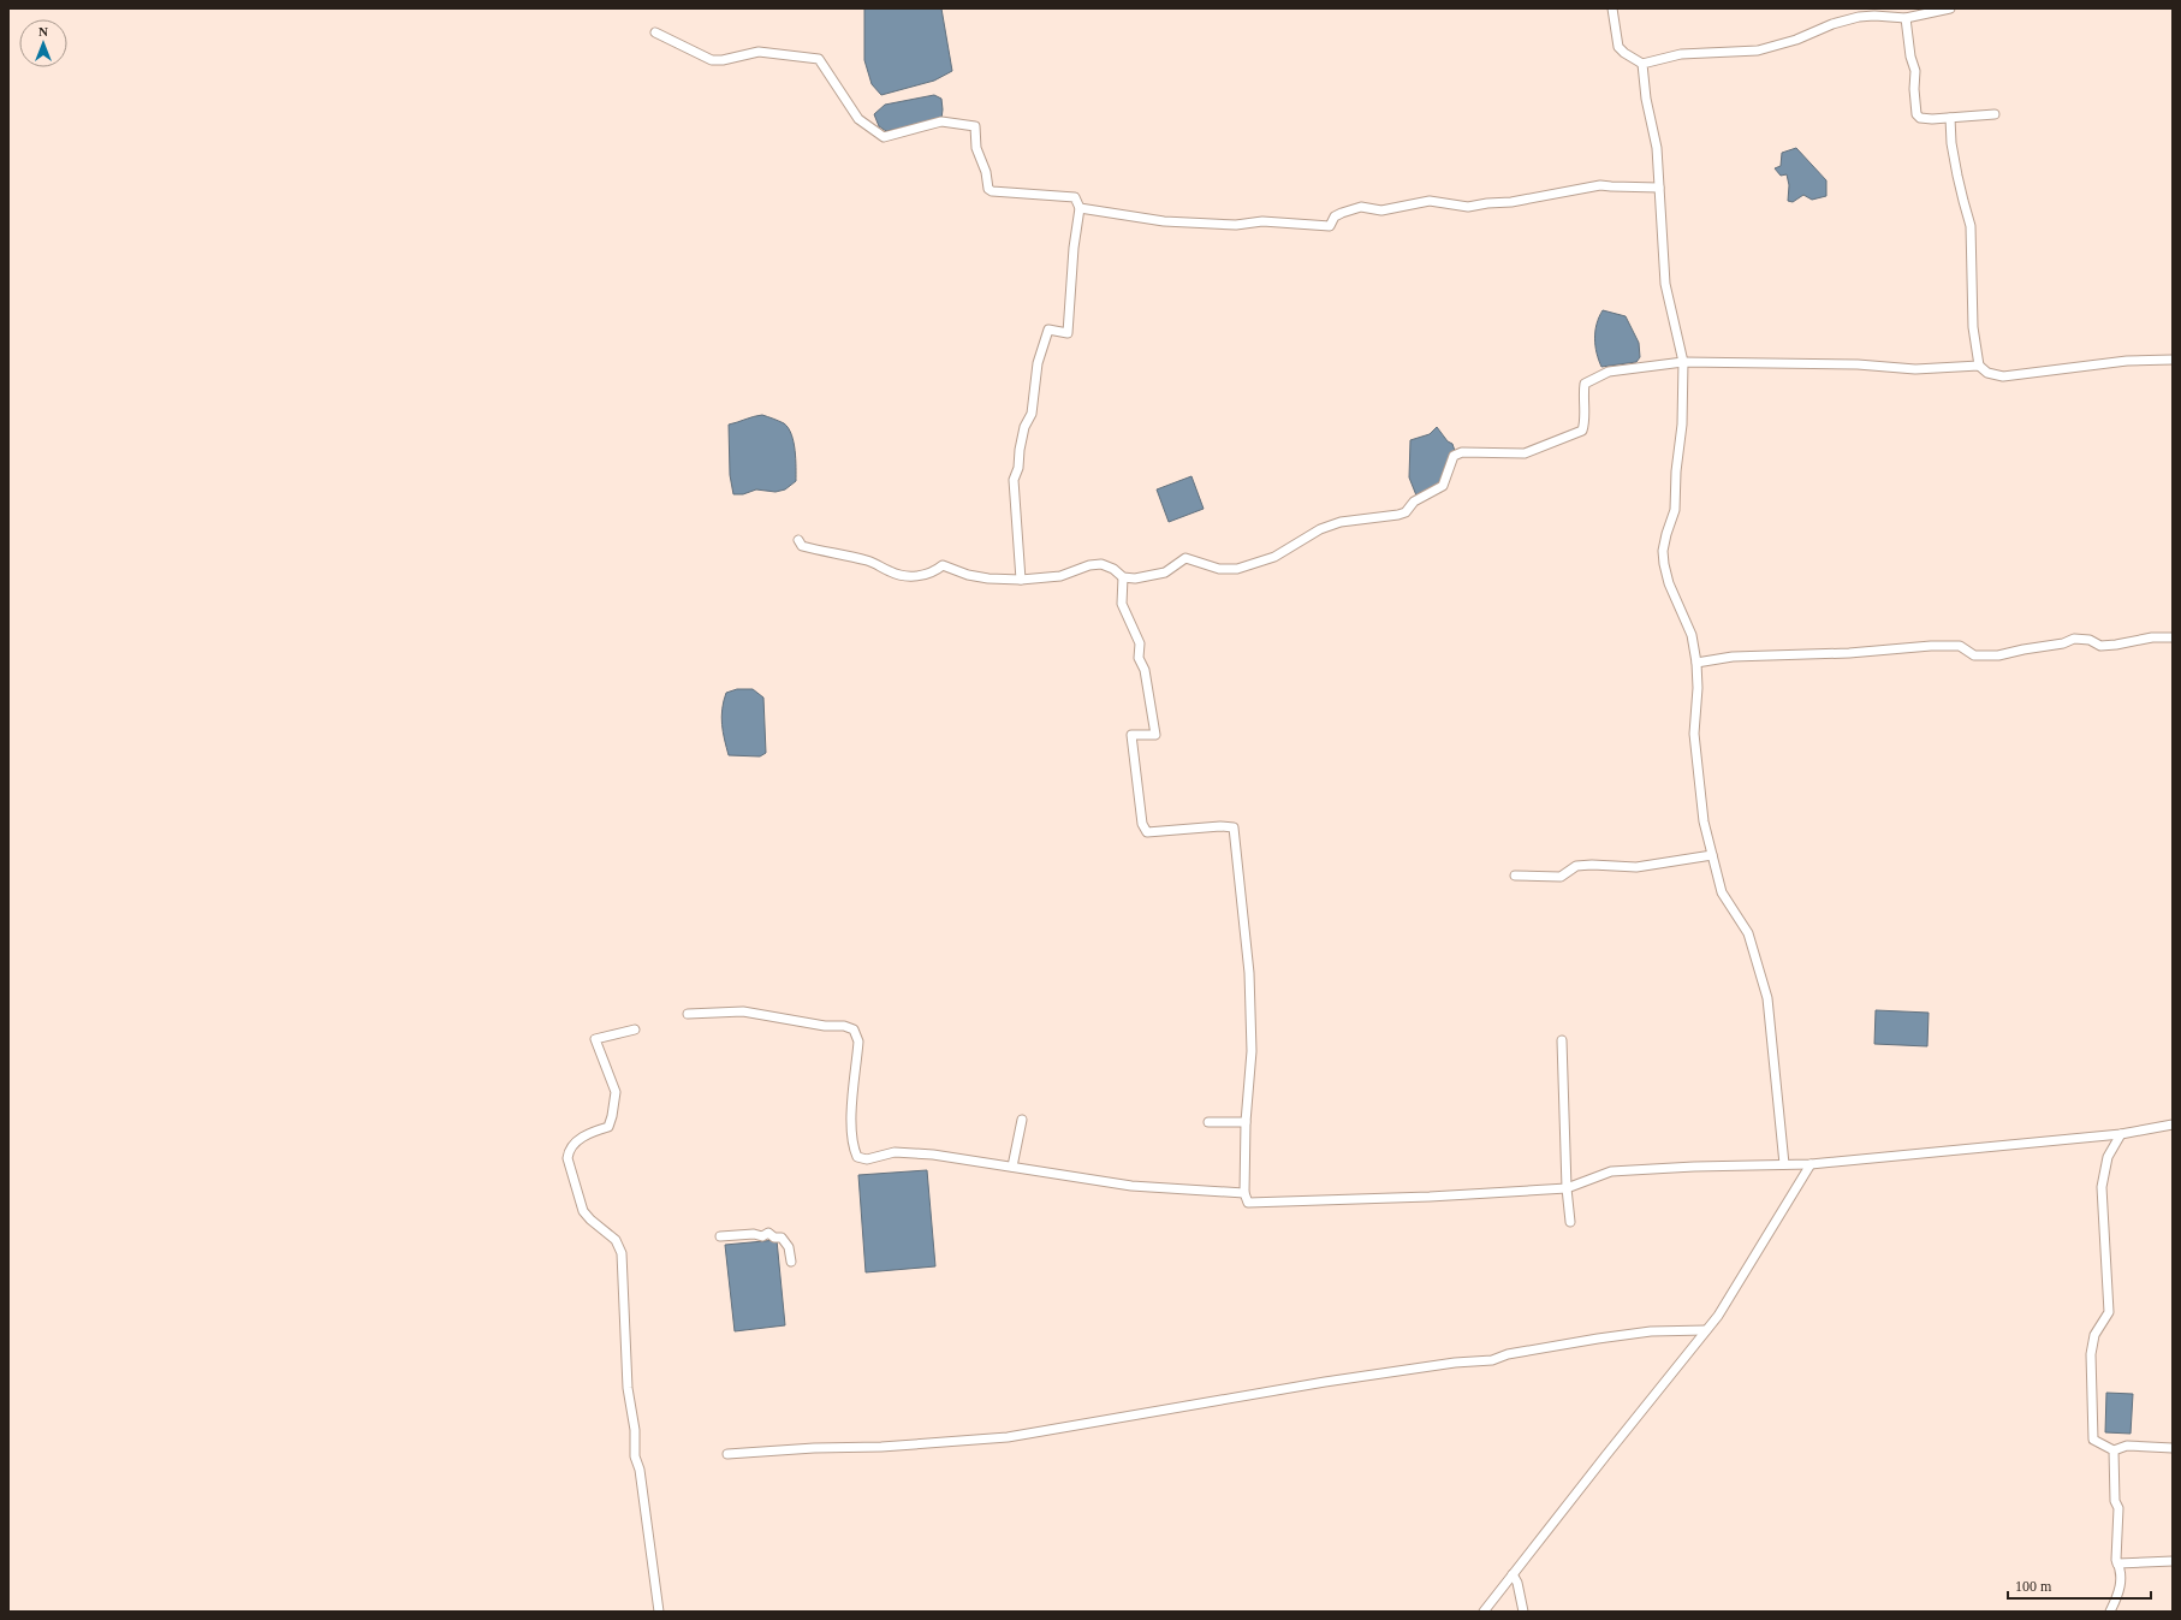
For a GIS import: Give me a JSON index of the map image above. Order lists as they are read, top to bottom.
{
  "scale_bar": "100 m",
  "north": "top"
}
